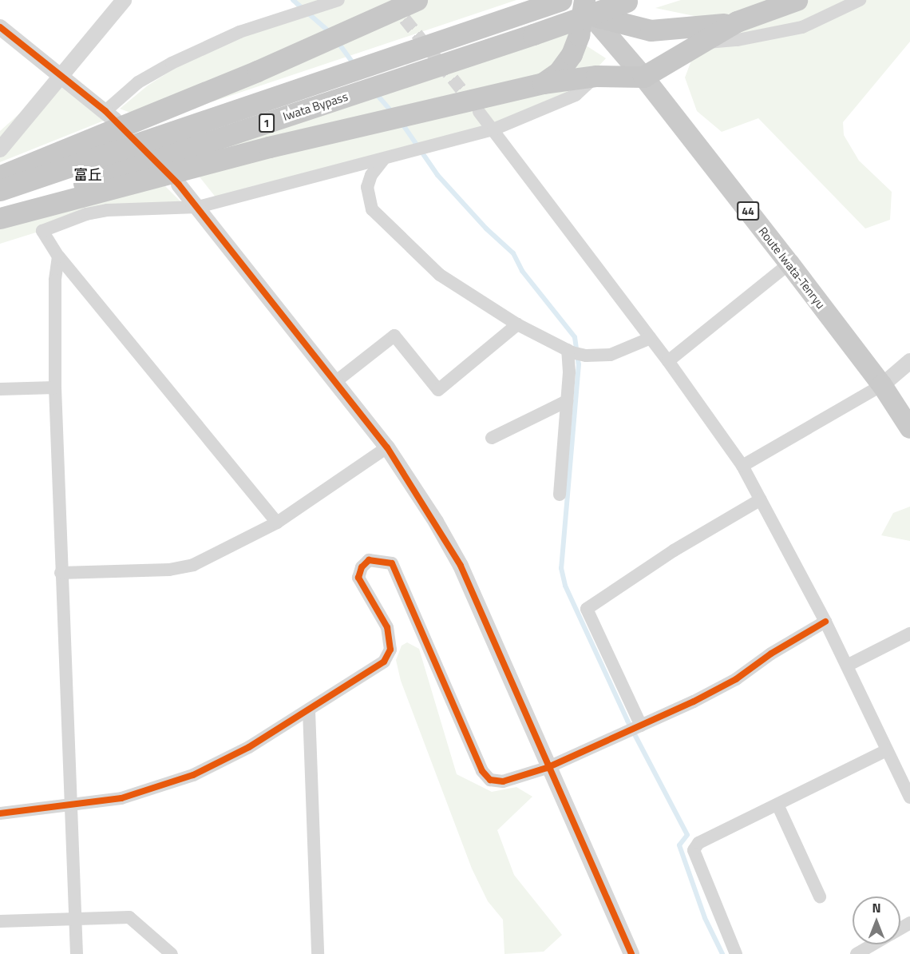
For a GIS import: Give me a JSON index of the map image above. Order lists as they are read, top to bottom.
{
  "streets": {
    "highway": ["Iwata Bypass", "1"],
    "main road": ["44", "Route Iwata-Tenryu"]
  },
  "districts": ["富丘"],
  "north": "top"
}
